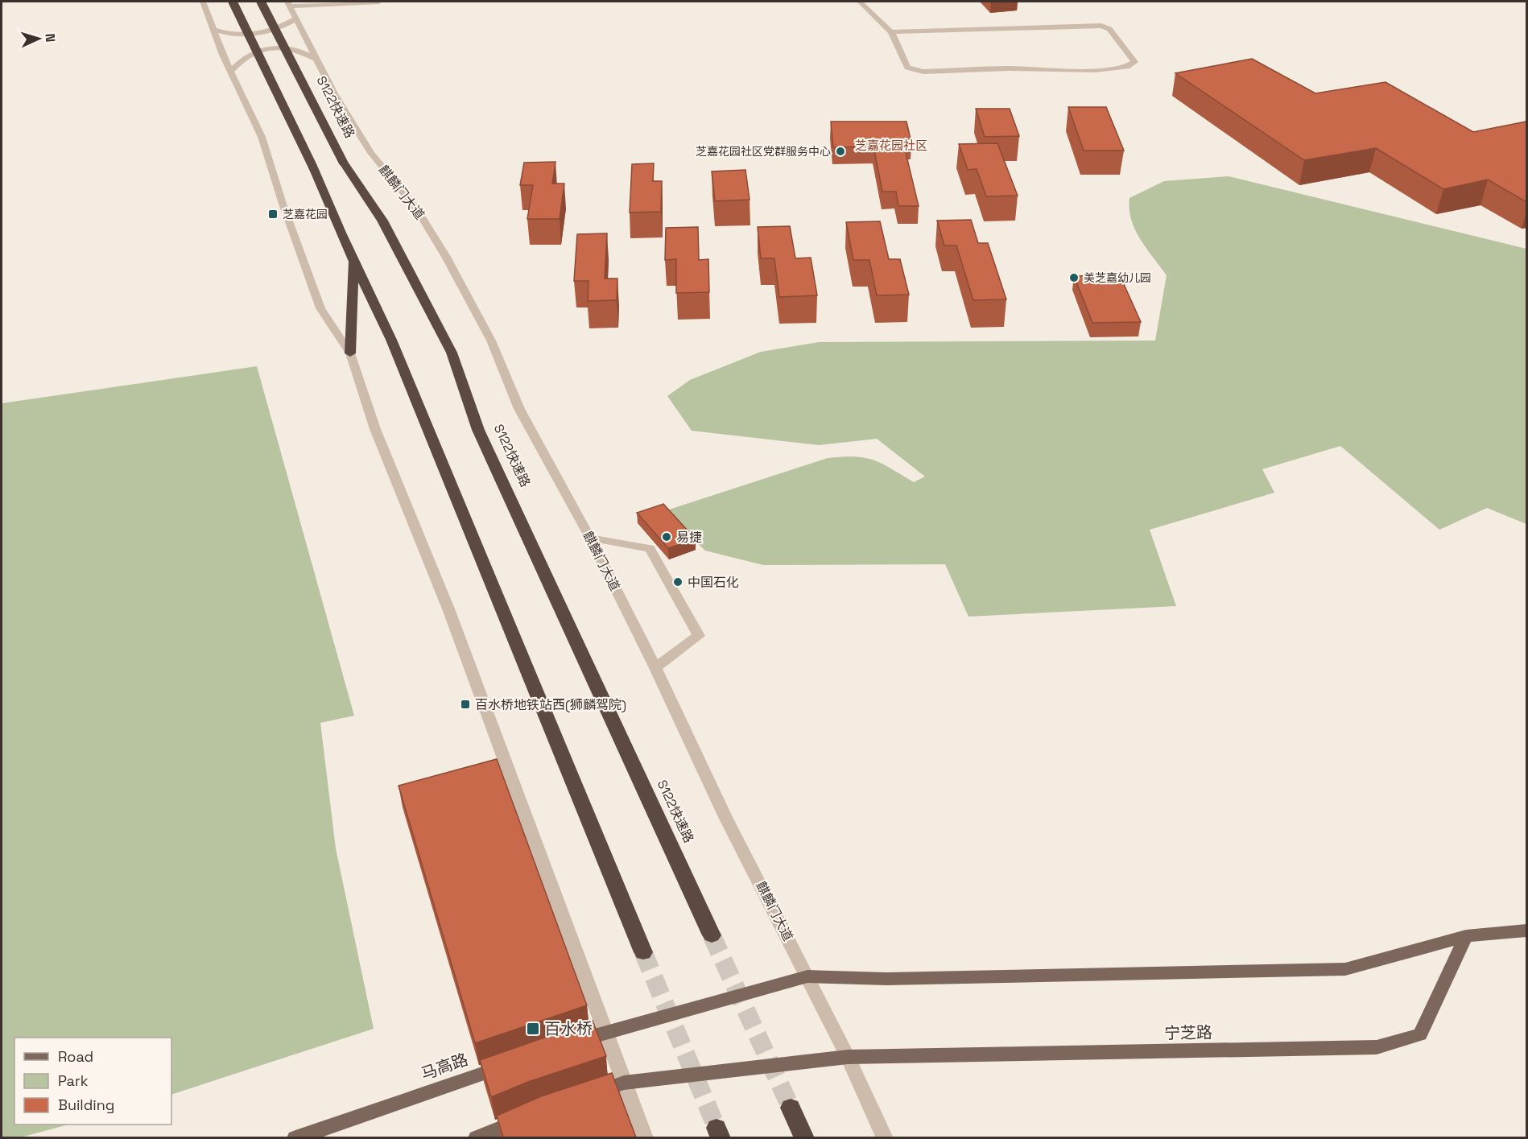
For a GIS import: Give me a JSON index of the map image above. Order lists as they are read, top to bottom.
{
  "streets": {
    "highway": ["S122快速路"],
    "main road": ["宁芝路", "马高路"],
    "street": ["麒麟门大道"]
  },
  "crossings": [
    ["麒麟门大道", "宁芝路"]
  ],
  "districts": ["芝嘉花园社区"],
  "places": {
    "other": [
      "芝嘉花园社区党群服务中心",
      "美芝嘉幼儿园",
      "易捷",
      "中国石化"
    ],
    "transit": ["芝嘉花园", "百水桥地铁站西(狮麟驾院)", "百水桥"]
  },
  "legend": ["Road", "Park", "Building"],
  "north": "right"
}
